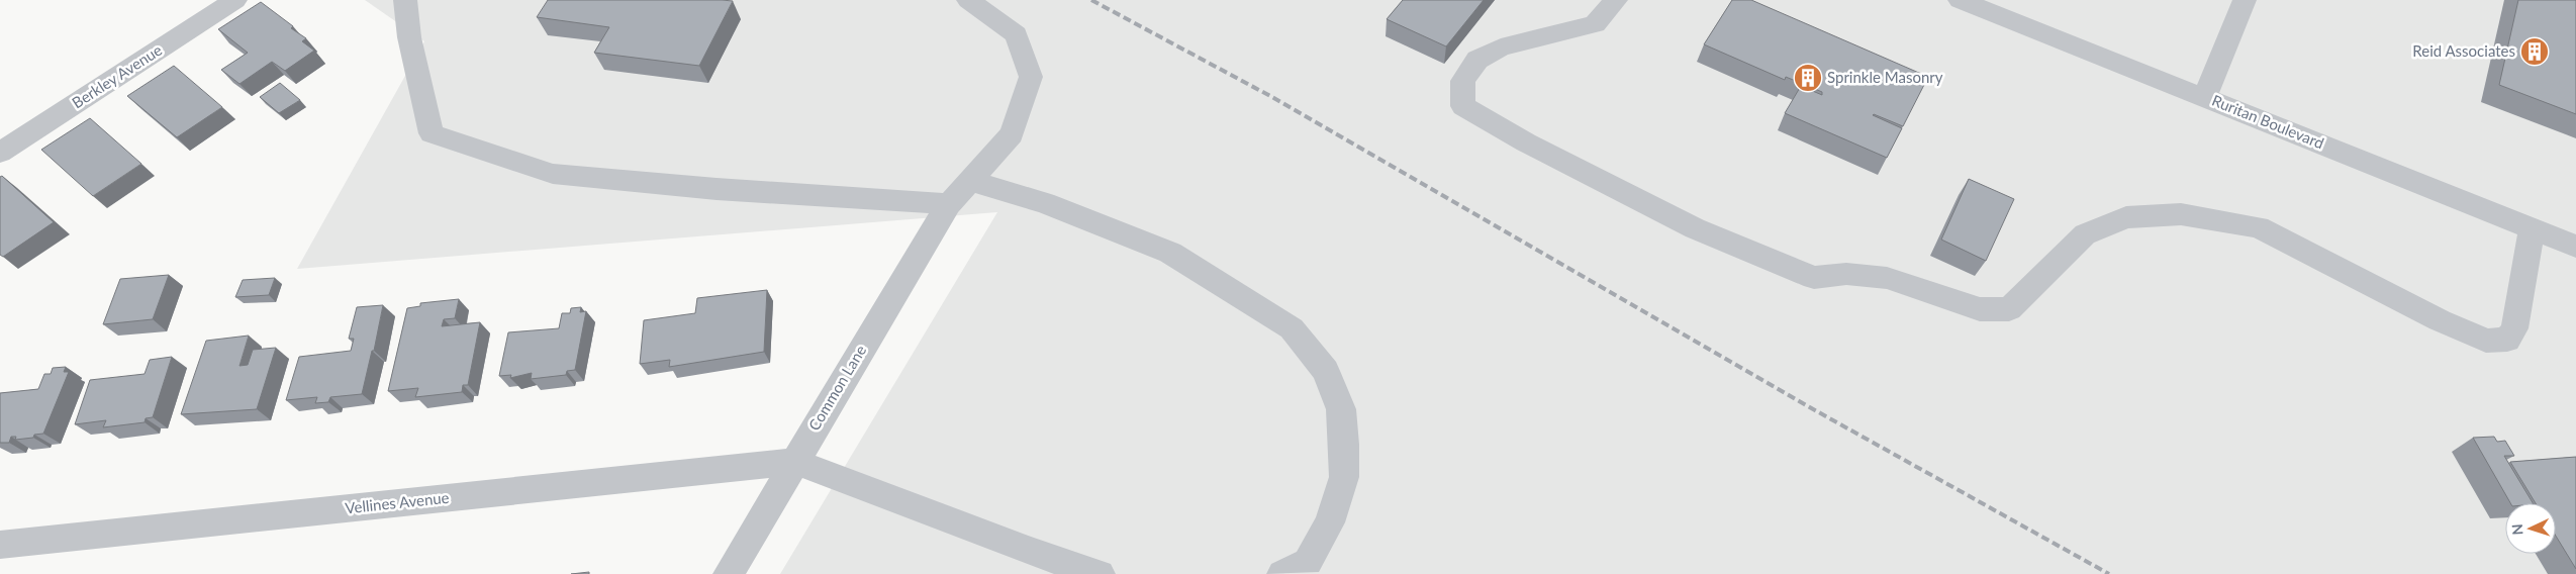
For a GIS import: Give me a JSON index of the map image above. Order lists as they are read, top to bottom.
{
  "streets": {
    "street": [
      "Berkley Avenue",
      "Ruritan Boulevard",
      "Common Lane",
      "Vellines Avenue"
    ]
  },
  "crossings": [
    ["Common Lane", "Vellines Avenue"]
  ],
  "places": {
    "building": ["Reid Associates", "Sprinkle Masonry"]
  },
  "north": "left"
}
